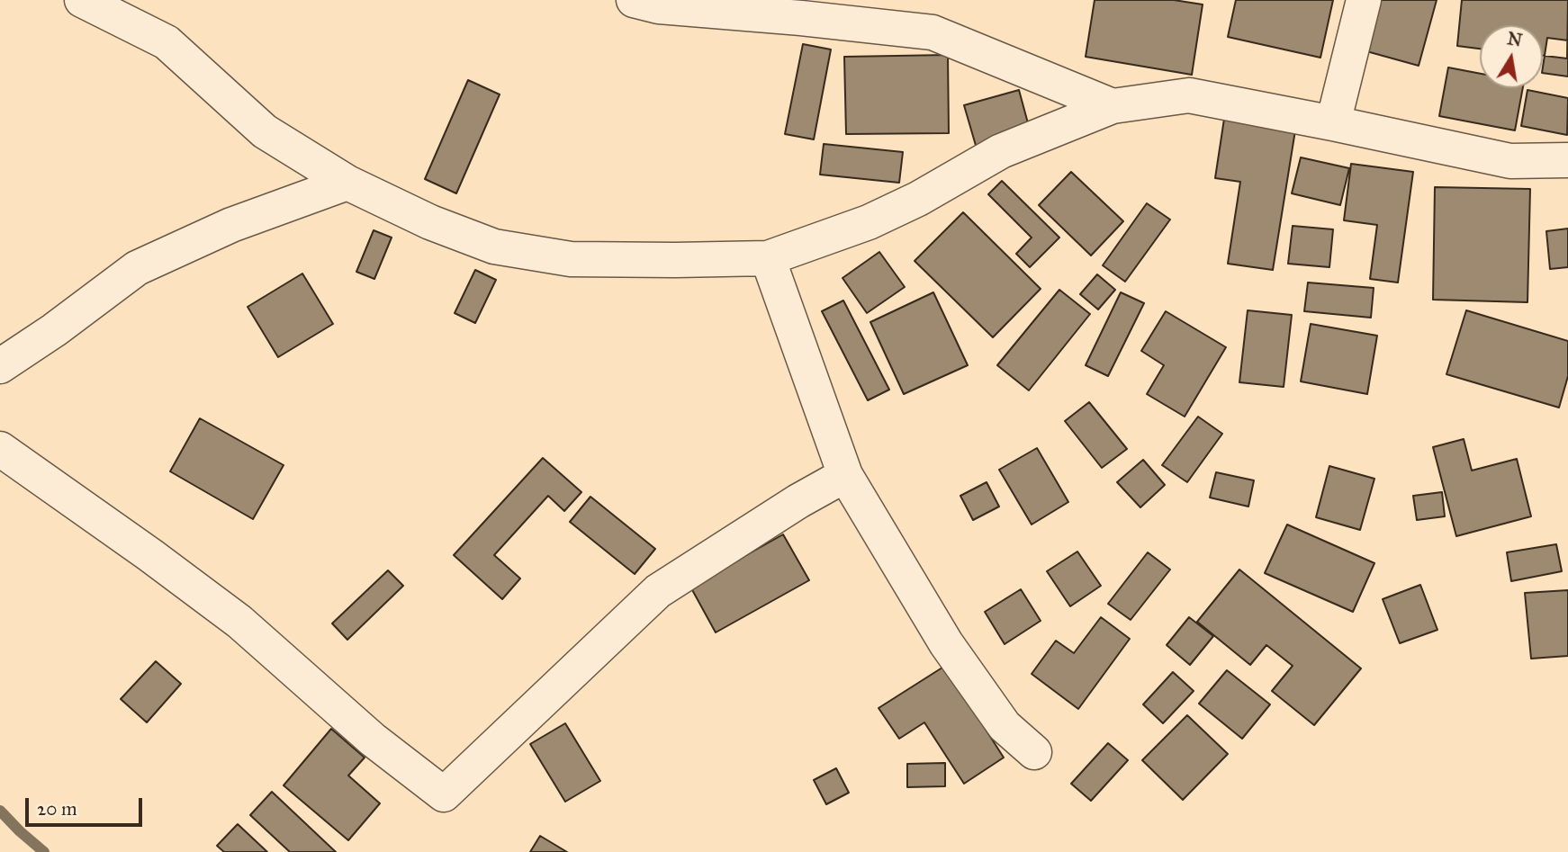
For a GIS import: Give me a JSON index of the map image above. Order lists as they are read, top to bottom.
{
  "scale_bar": "20 m",
  "north": "top"
}
